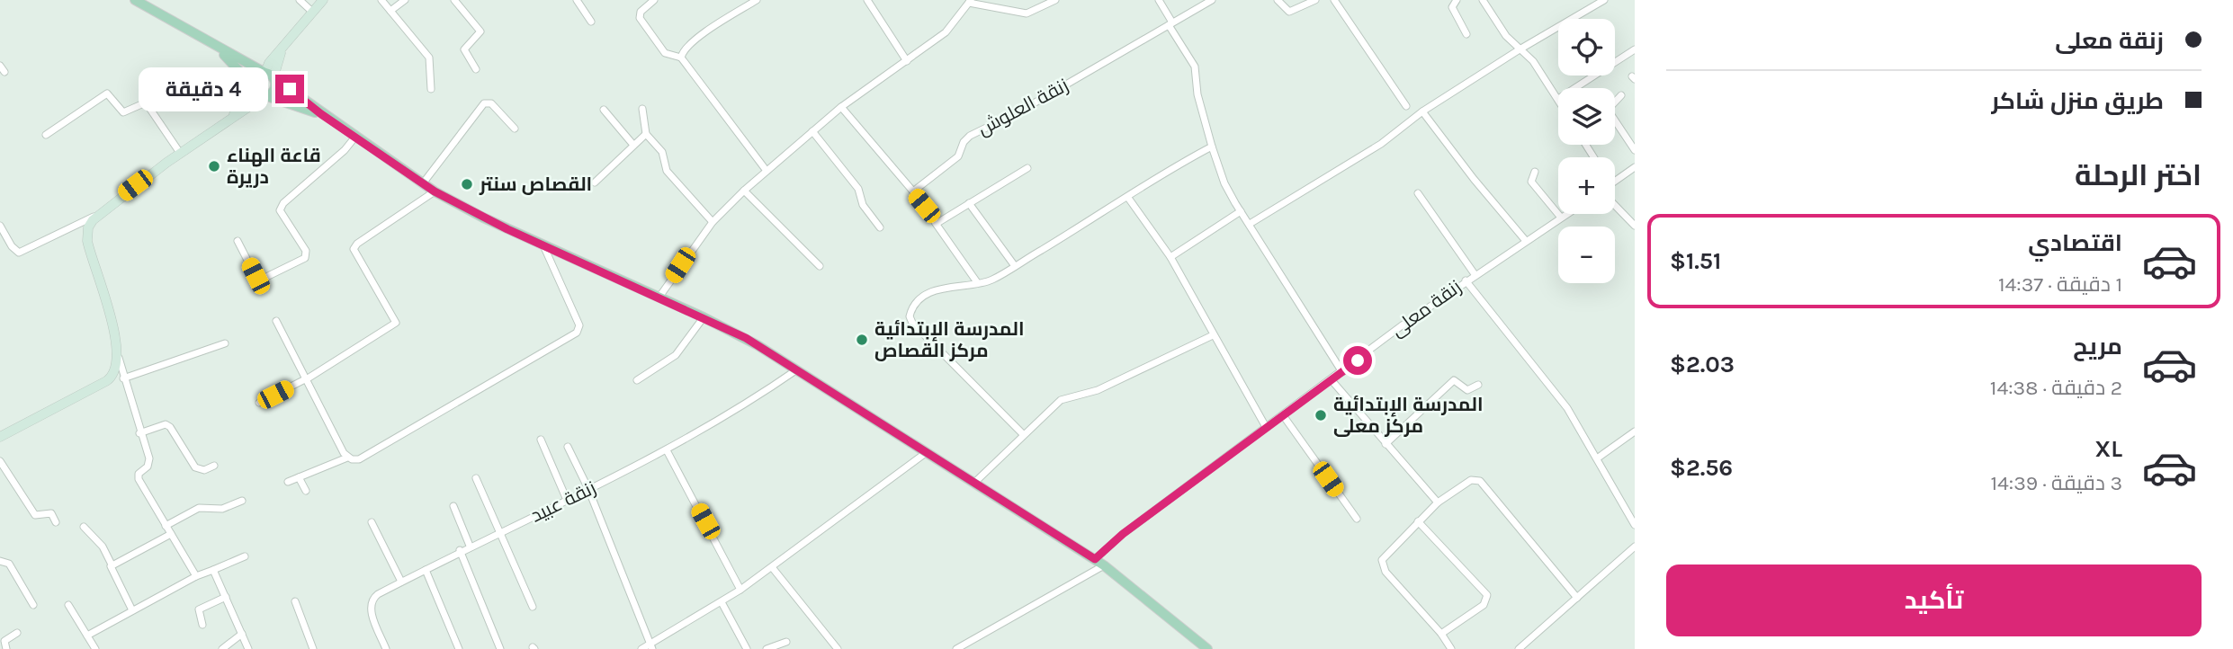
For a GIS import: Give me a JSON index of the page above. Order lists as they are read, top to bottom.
{
  "streets": {
    "street": ["زنقة العلوش", "زنقة معلى", "زنقة عبيد"]
  },
  "places": [
    "قاعة الهناء دريرة",
    "القصاص سنتر",
    "المدرسة الإبتدائية مركز القصاص",
    "المدرسة الإبتدائية مركز معلى"
  ],
  "page": {
    "banner": ["زنقة معلى", "طريق منزل شاكر"],
    "map_buttons": ["+", "−"],
    "bubble": "4 دقيقة",
    "heading": "اختر الرحلة",
    "list": [
      {
        "name": "اقتصادي",
        "note": "1 دقيقة · 14:37",
        "value": "$1.51"
      },
      {
        "name": "مريح",
        "note": "2 دقيقة · 14:38",
        "value": "$2.03"
      },
      {
        "name": "XL",
        "note": "3 دقيقة · 14:39",
        "value": "$2.56"
      }
    ],
    "buttons": "تأكيد"
  }
}
